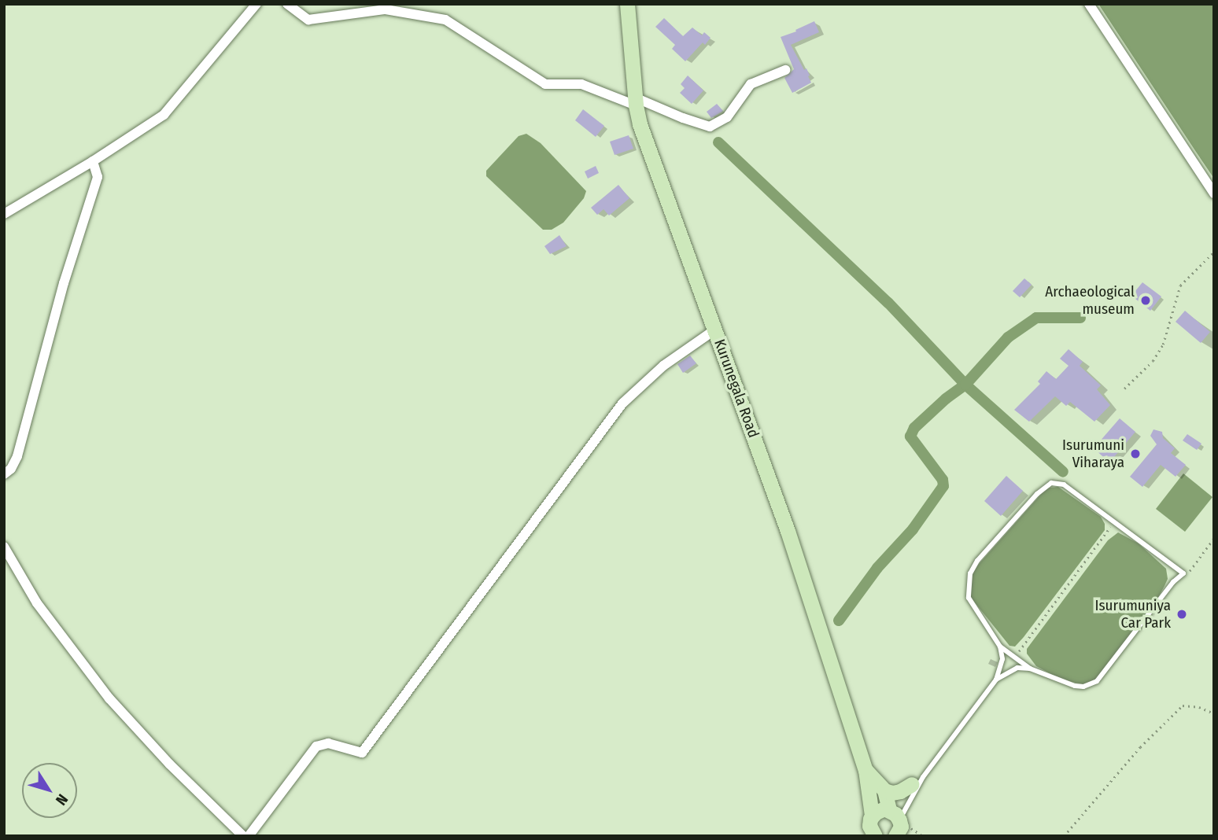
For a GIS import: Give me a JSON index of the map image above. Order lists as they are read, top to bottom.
{
  "streets": {
    "main road": ["Kurunegala Road"]
  },
  "places": ["Archaeological museum", "Isurumuni Viharaya", "Isurumuniya Car Park"],
  "north": "bottom right"
}
